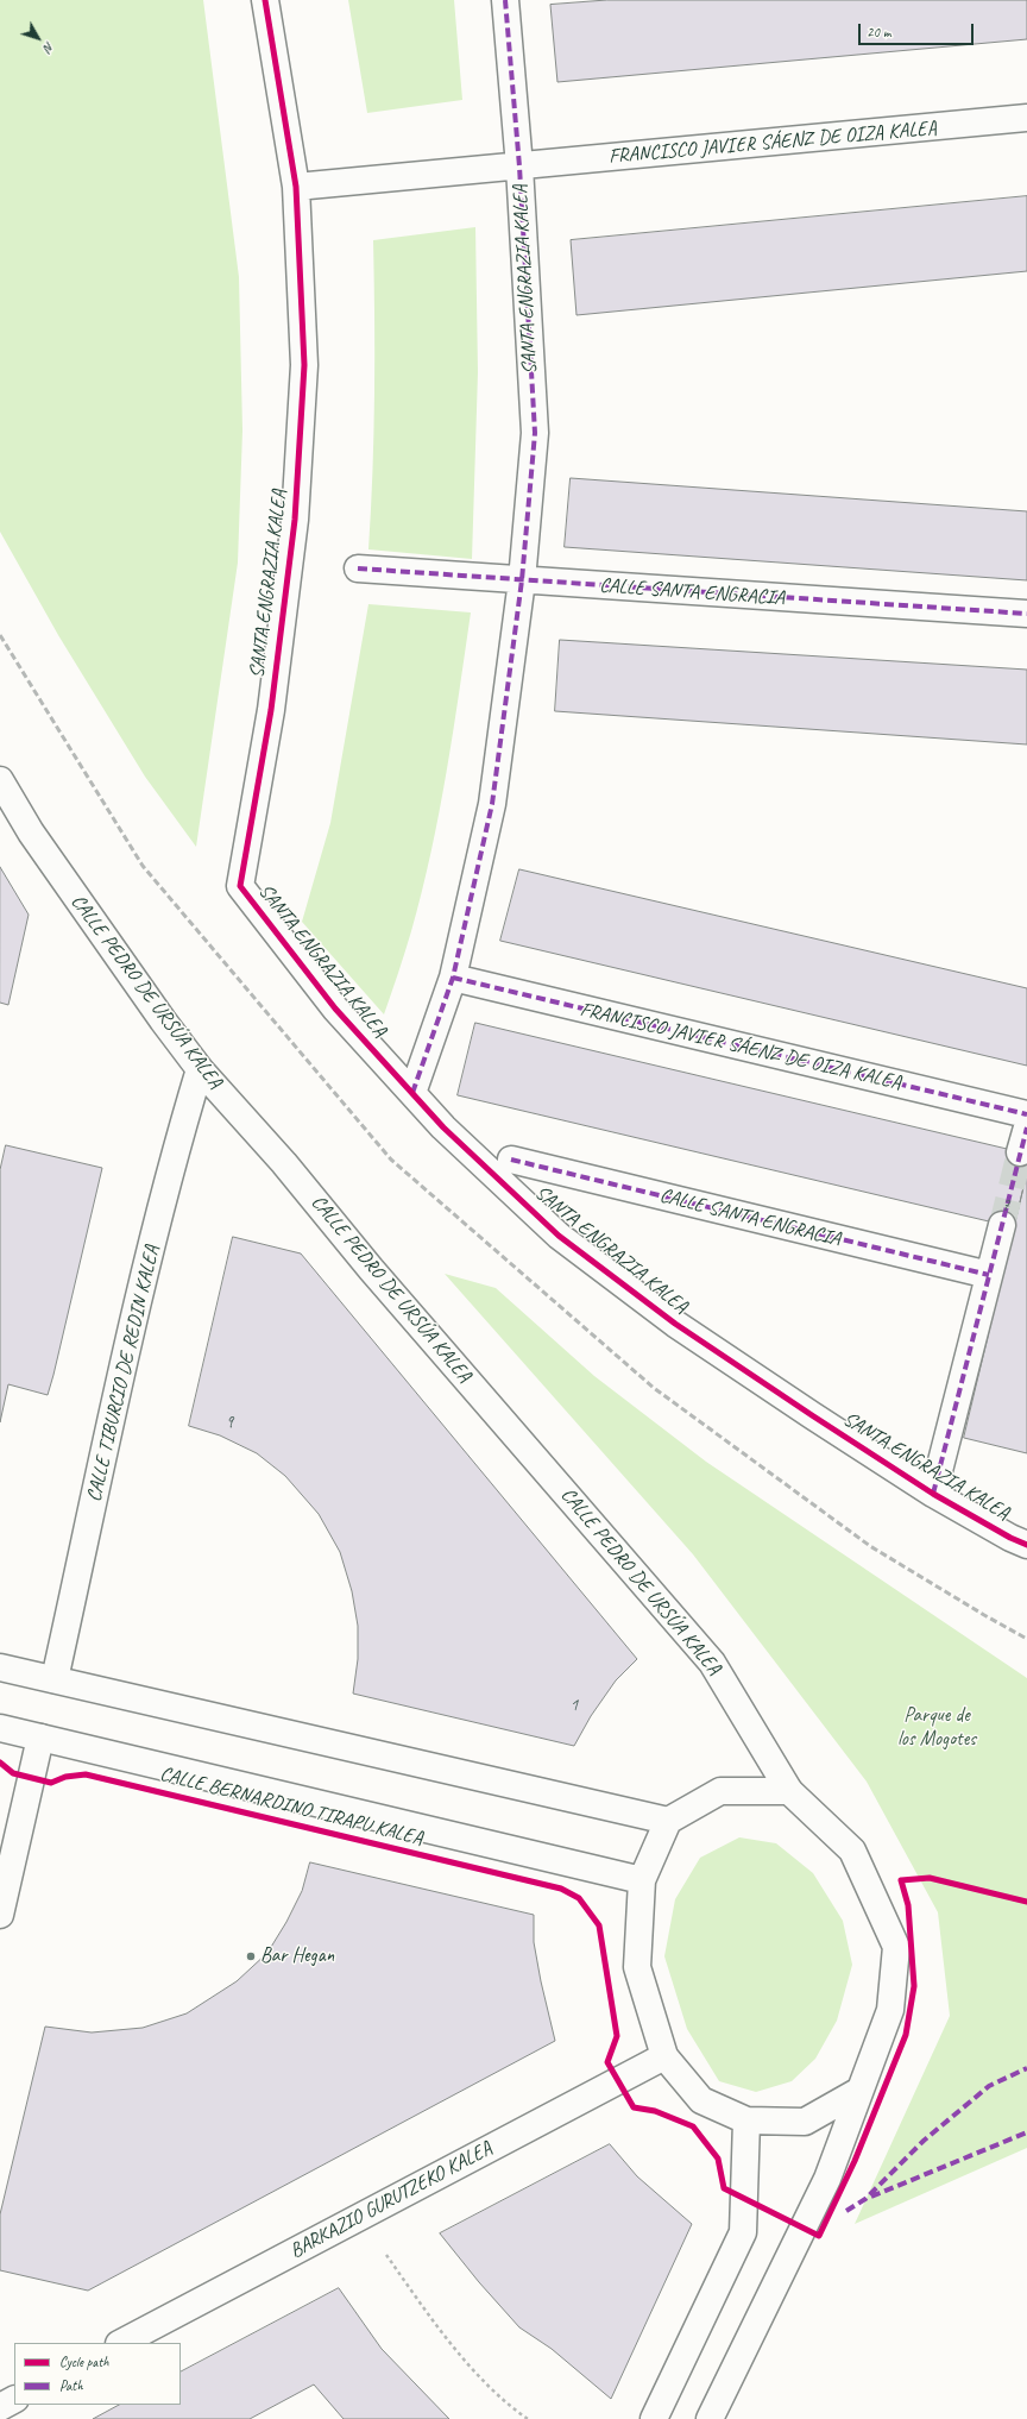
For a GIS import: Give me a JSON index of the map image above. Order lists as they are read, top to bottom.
{
  "streets": {
    "street": [
      "FRANCISCO JAVIER SÁENZ DE OIZA KALEA",
      "SANTA ENGRAZIA KALEA",
      "CALLE SANTA ENGRACIA",
      "CALLE PEDRO DE URSÚA KALEA",
      "CALLE TIBURCIO DE REDIN KALEA",
      "CALLE BERNARDINO TIRAPU KALEA",
      "BARKAZIO GURUTZEKO KALEA"
    ]
  },
  "crossings": [
    ["FRANCISCO JAVIER SÁENZ DE OIZA KALEA", "SANTA ENGRAZIA KALEA"],
    ["SANTA ENGRAZIA KALEA", "CALLE SANTA ENGRACIA"],
    ["CALLE PEDRO DE URSÚA KALEA", "CALLE TIBURCIO DE REDIN KALEA"]
  ],
  "parks": ["Parque de los Mogotes"],
  "places": ["Bar Hegan"],
  "house_numbers": ["7", "9", "1"],
  "legend": ["Cycle path", "Path"],
  "scale_bar": "20 m",
  "north": "bottom right"
}
